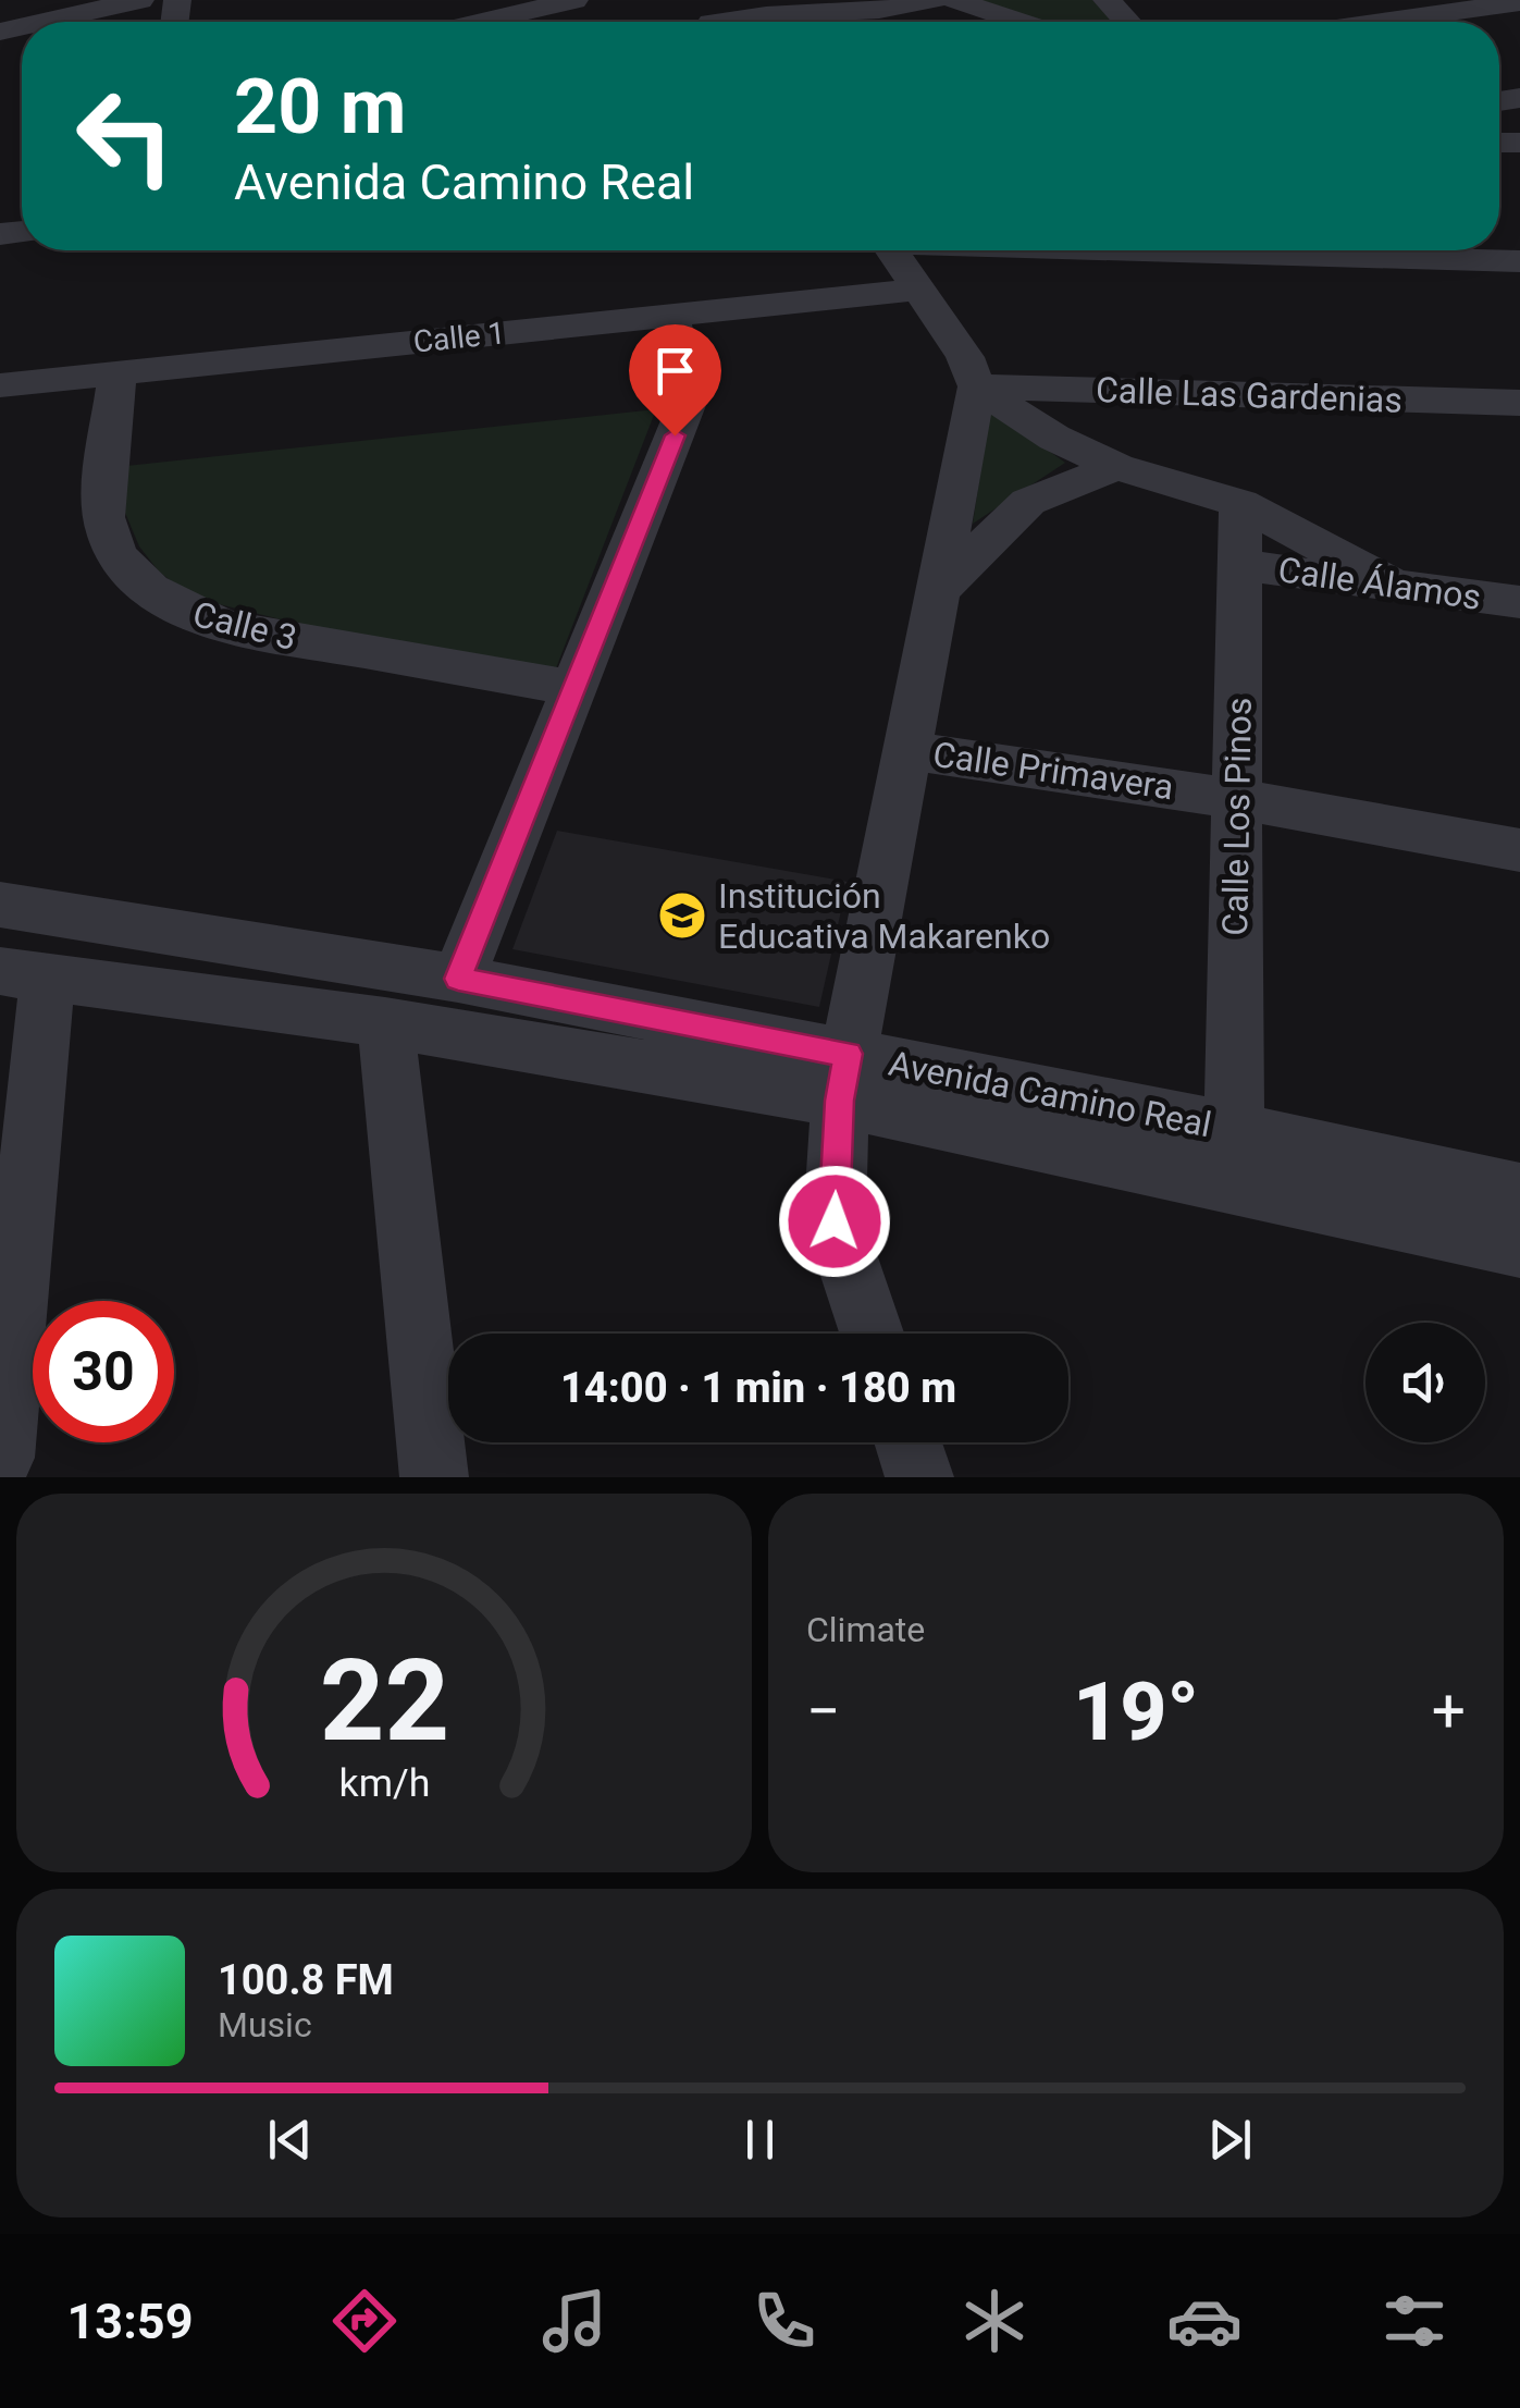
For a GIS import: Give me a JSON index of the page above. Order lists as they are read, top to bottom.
{
  "streets": {
    "street": [
      "Calle 1",
      "Calle Las Gardenias",
      "Calle Álamos",
      "Calle 3",
      "Calle Primavera",
      "Calle Los Pinos",
      "Avenida Camino Real"
    ]
  },
  "crossings": [
    ["Calle 1", "Calle 3"],
    ["Calle Álamos", "Calle Los Pinos"],
    ["Calle Primavera", "Calle Los Pinos"],
    ["Calle Los Pinos", "Avenida Camino Real"]
  ],
  "places": {
    "school or university": ["Institución Educativa Makarenko"]
  },
  "page": {
    "turn": ["20 m", "Avenida Camino Real"],
    "limit": "30",
    "trip": "14:00 · 1 min · 180 m",
    "tile": "Climate",
    "heat": ["−", "19°", "+"],
    "song": ["100.8 FM", "Music"],
    "tabs": "13:59",
    "gauge": ["22", "km/h"]
  }
}
